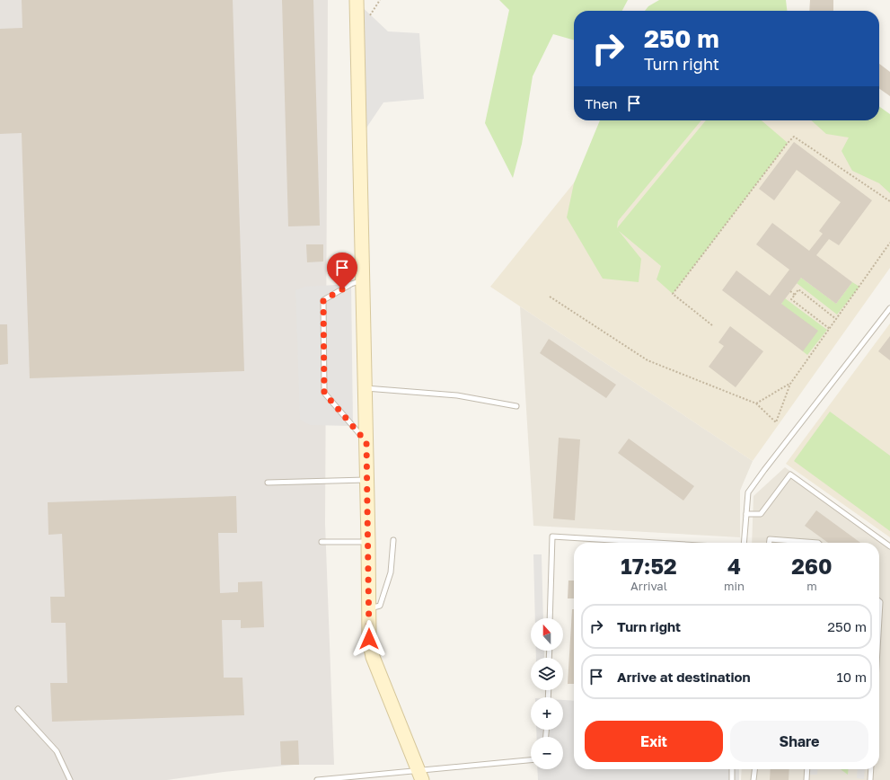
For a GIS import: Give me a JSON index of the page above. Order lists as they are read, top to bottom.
{
  "north": "top",
  "page": {
    "turn": ["250 m", "Turn right"],
    "then": "Then",
    "eta": [
      "17:52",
      "Arrival",
      "4",
      "min",
      "260",
      "m"
    ],
    "list": [
      {
        "name": "Turn right",
        "value": "250 m"
      },
      {
        "name": "Arrive at destination",
        "value": "10 m"
      }
    ],
    "map_buttons": ["+", "−"],
    "buttons": ["Exit", "Share"]
  }
}
